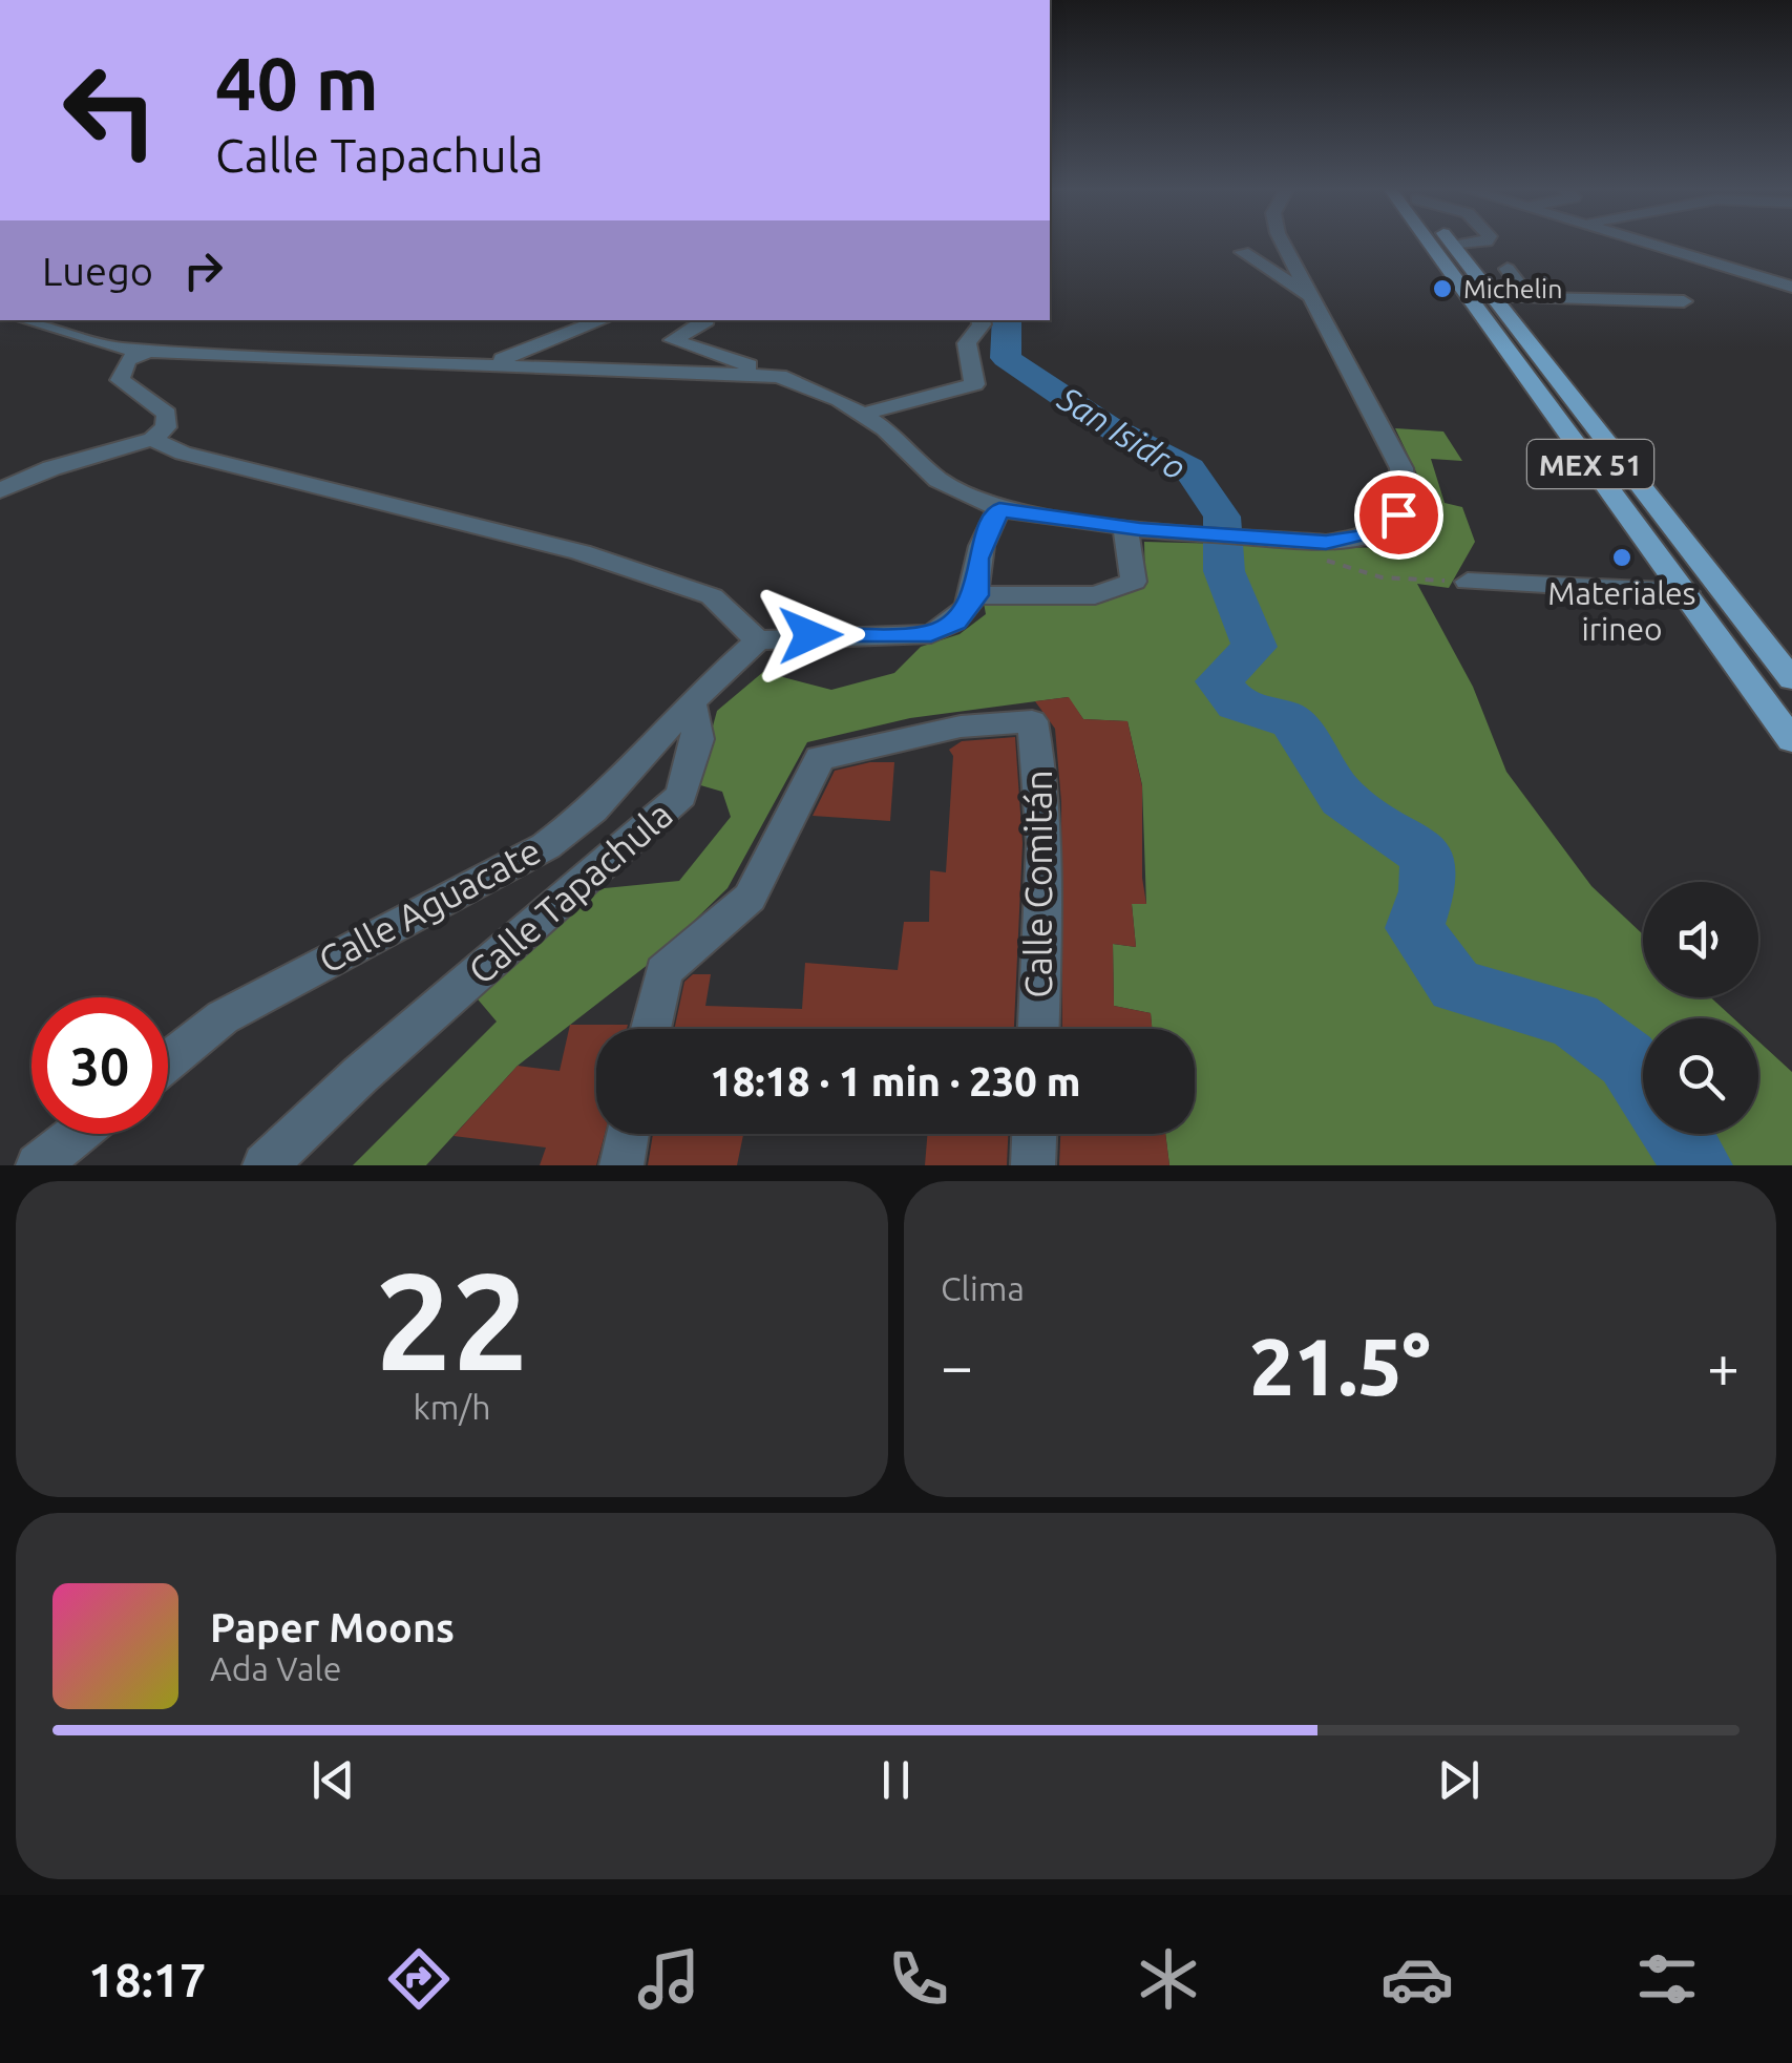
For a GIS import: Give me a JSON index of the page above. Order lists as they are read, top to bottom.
{
  "streets": {
    "main road": ["MEX 51"],
    "street": ["Calle Comitán", "Calle Tapachula", "Calle Aguacate"]
  },
  "crossings": [
    ["Calle Tapachula", "Calle Aguacate"]
  ],
  "water": ["San Isidro"],
  "places": ["Michelin", "Materiales irineo"],
  "page": {
    "turn": ["40 m", "Calle Tapachula"],
    "then": "Luego",
    "limit": "30",
    "trip": "18:18 · 1 min · 230 m",
    "tile": [
      ["22", "km/h"],
      "Clima"
    ],
    "heat": ["−", "21.5°", "+"],
    "song": ["Paper Moons", "Ada Vale"],
    "tabs": "18:17"
  }
}
